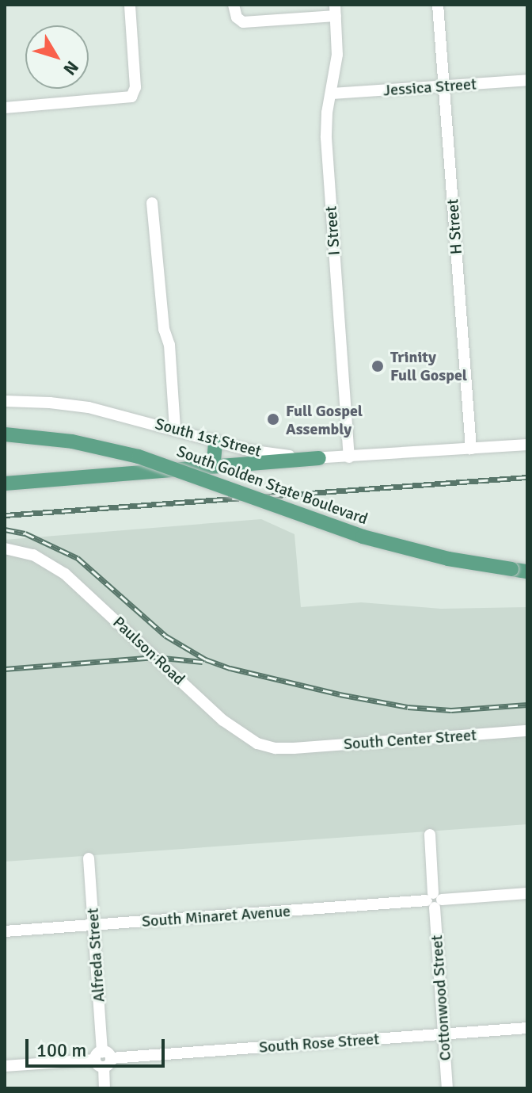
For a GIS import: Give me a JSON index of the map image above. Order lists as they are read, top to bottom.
{
  "streets": {
    "main road": ["South Golden State Boulevard"],
    "street": [
      "Jessica Street",
      "H Street",
      "I Street",
      "South 1st Street",
      "Paulson Road",
      "South Center Street",
      "South Minaret Avenue",
      "Alfreda Street",
      "Cottonwood Street",
      "South Rose Street"
    ]
  },
  "crossings": [
    ["Jessica Street", "H Street"],
    ["Jessica Street", "I Street"],
    ["H Street", "South 1st Street"],
    ["I Street", "South 1st Street"],
    ["Paulson Road", "South Center Street"],
    ["South Minaret Avenue", "Alfreda Street"],
    ["South Minaret Avenue", "Cottonwood Street"],
    ["Alfreda Street", "South Rose Street"],
    ["Cottonwood Street", "South Rose Street"]
  ],
  "places": ["Trinity Full Gospel", "Full Gospel Assembly"],
  "scale_bar": "100 m",
  "north": "bottom right"
}
